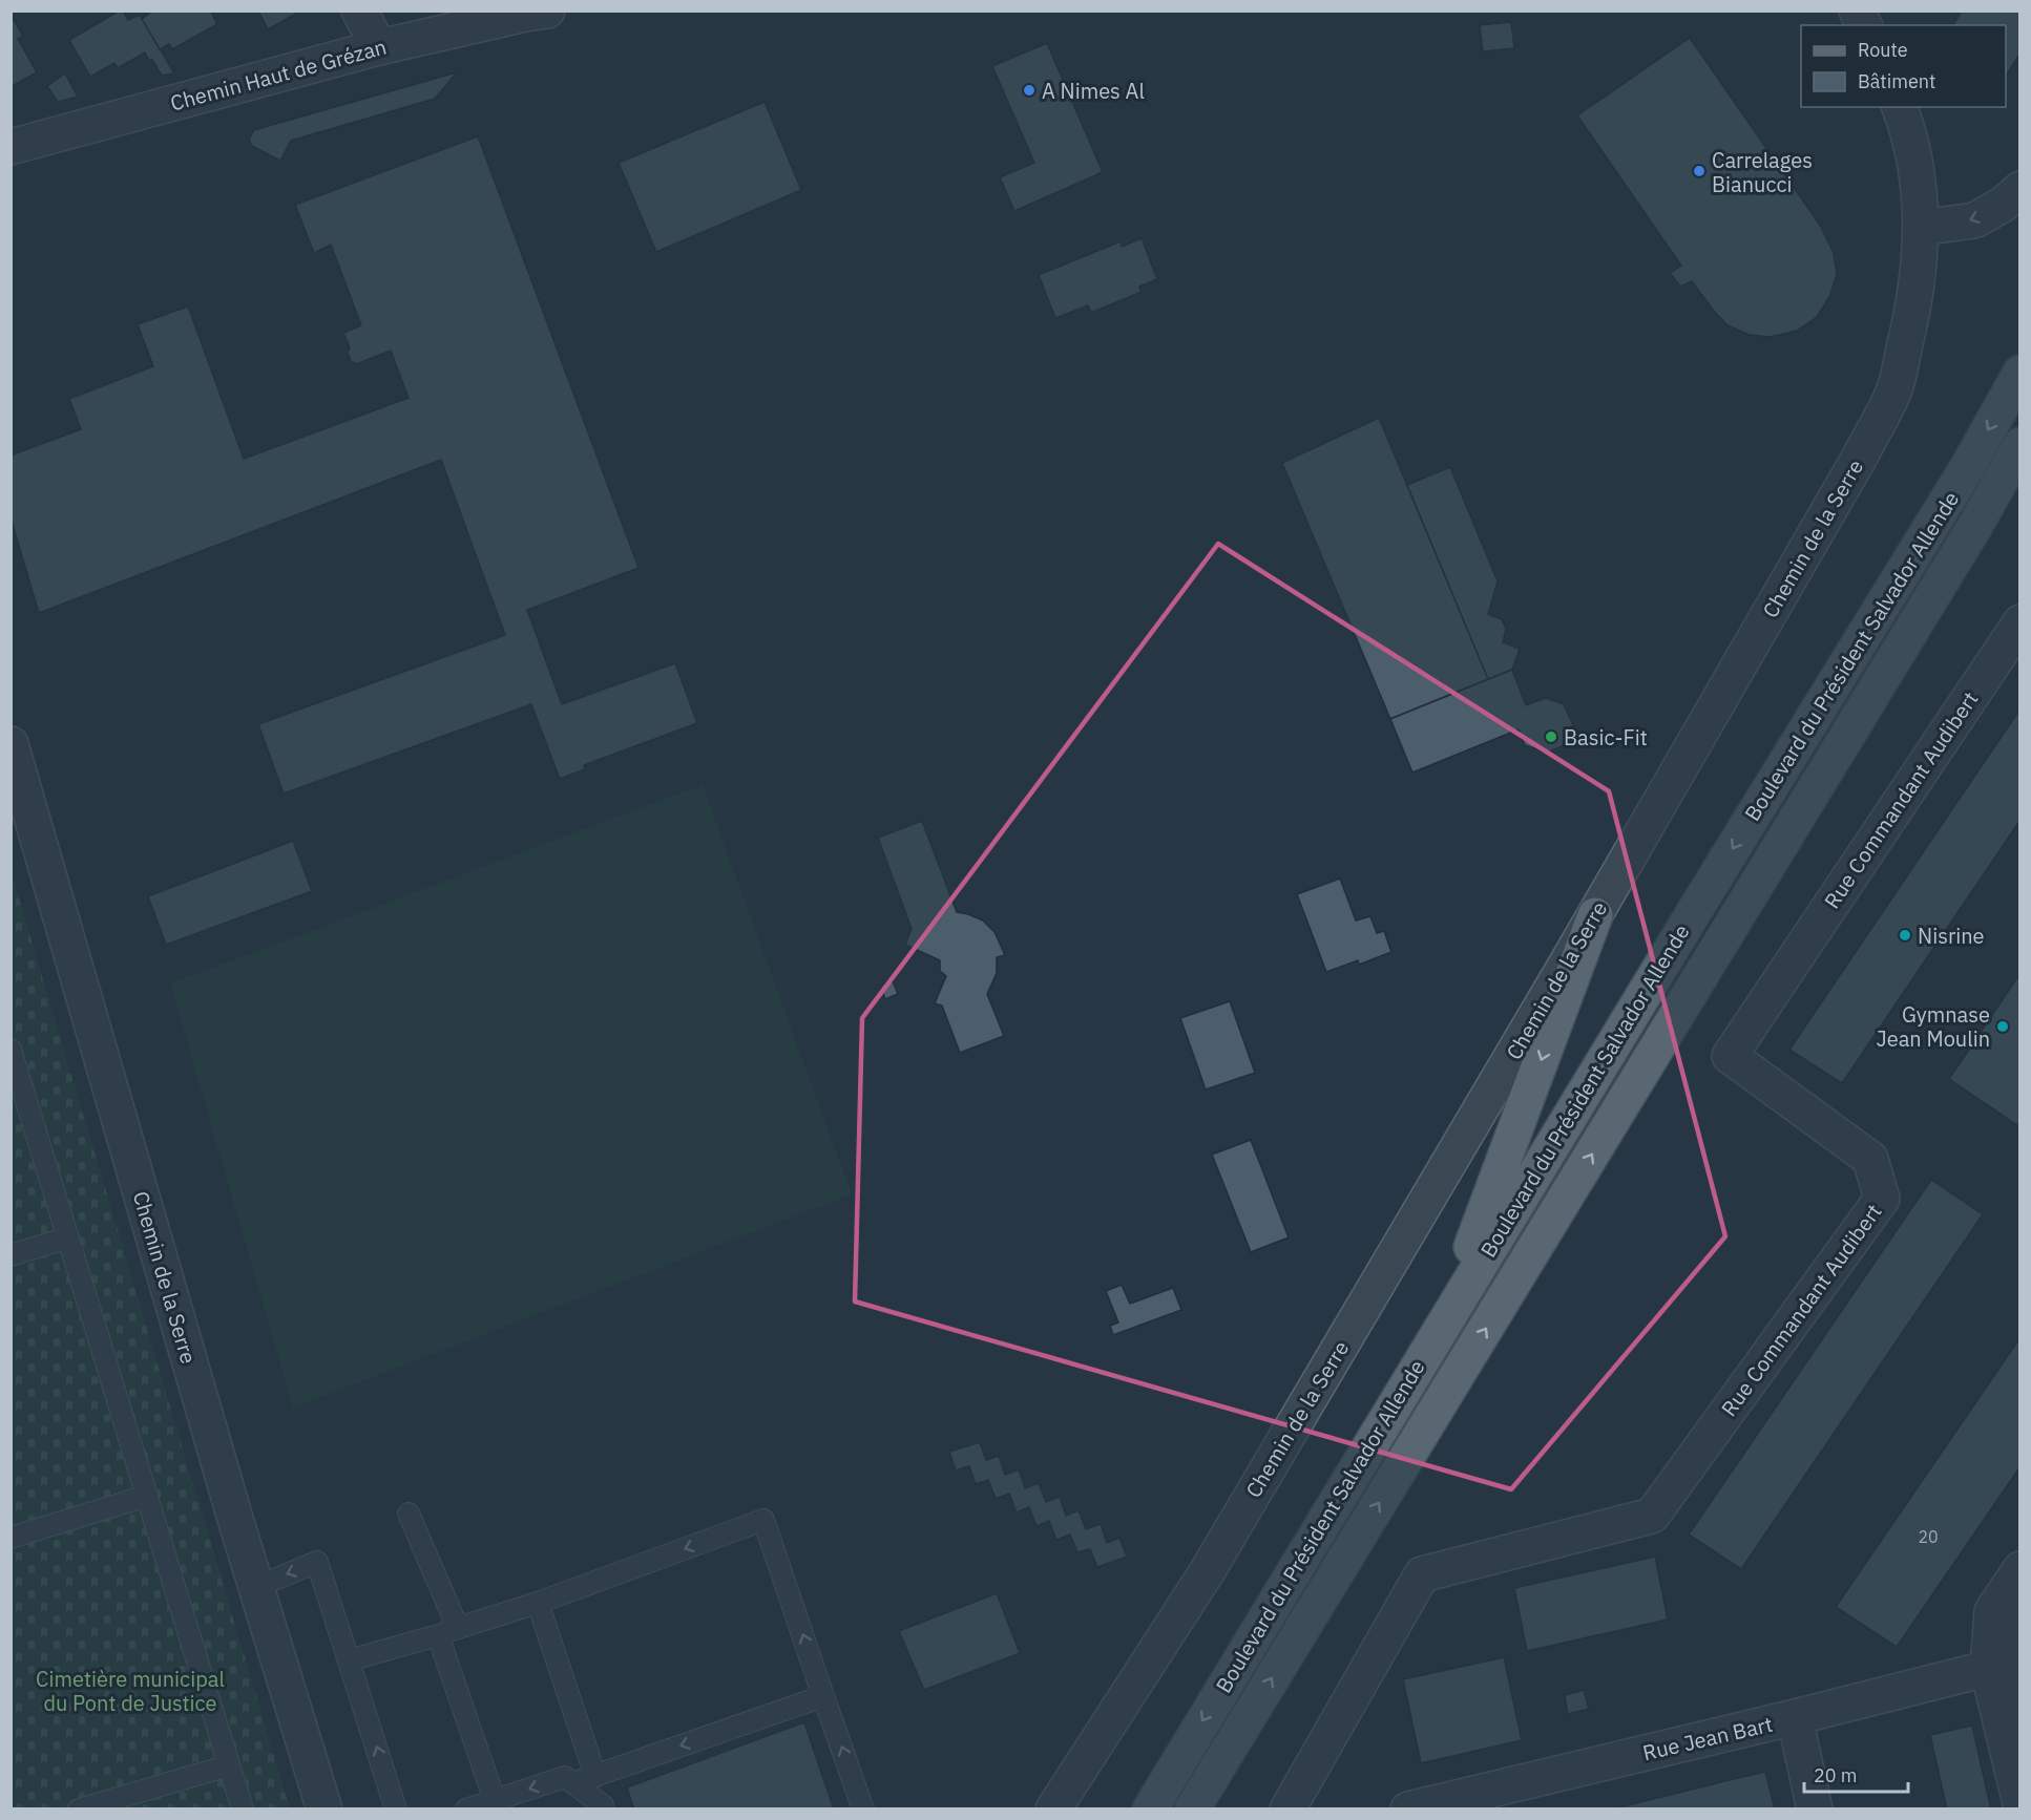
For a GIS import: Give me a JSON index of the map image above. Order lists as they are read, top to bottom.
{
  "streets": {
    "main road": ["Boulevard du Président Salvador Allende"],
    "street": [
      "Chemin Haut de Grézan",
      "Chemin de la Serre",
      "Rue Commandant Audibert",
      "Rue Jean Bart"
    ]
  },
  "parks": ["Cimetière municipal du Pont de Justice"],
  "places": [
    "A Nimes Al",
    "Carrelages Bianucci",
    "Basic-Fit",
    "Nisrine",
    "Gymnase Jean Moulin"
  ],
  "house_numbers": ["20"],
  "legend": ["Route", "Bâtiment"],
  "scale_bar": "20 m"
}
